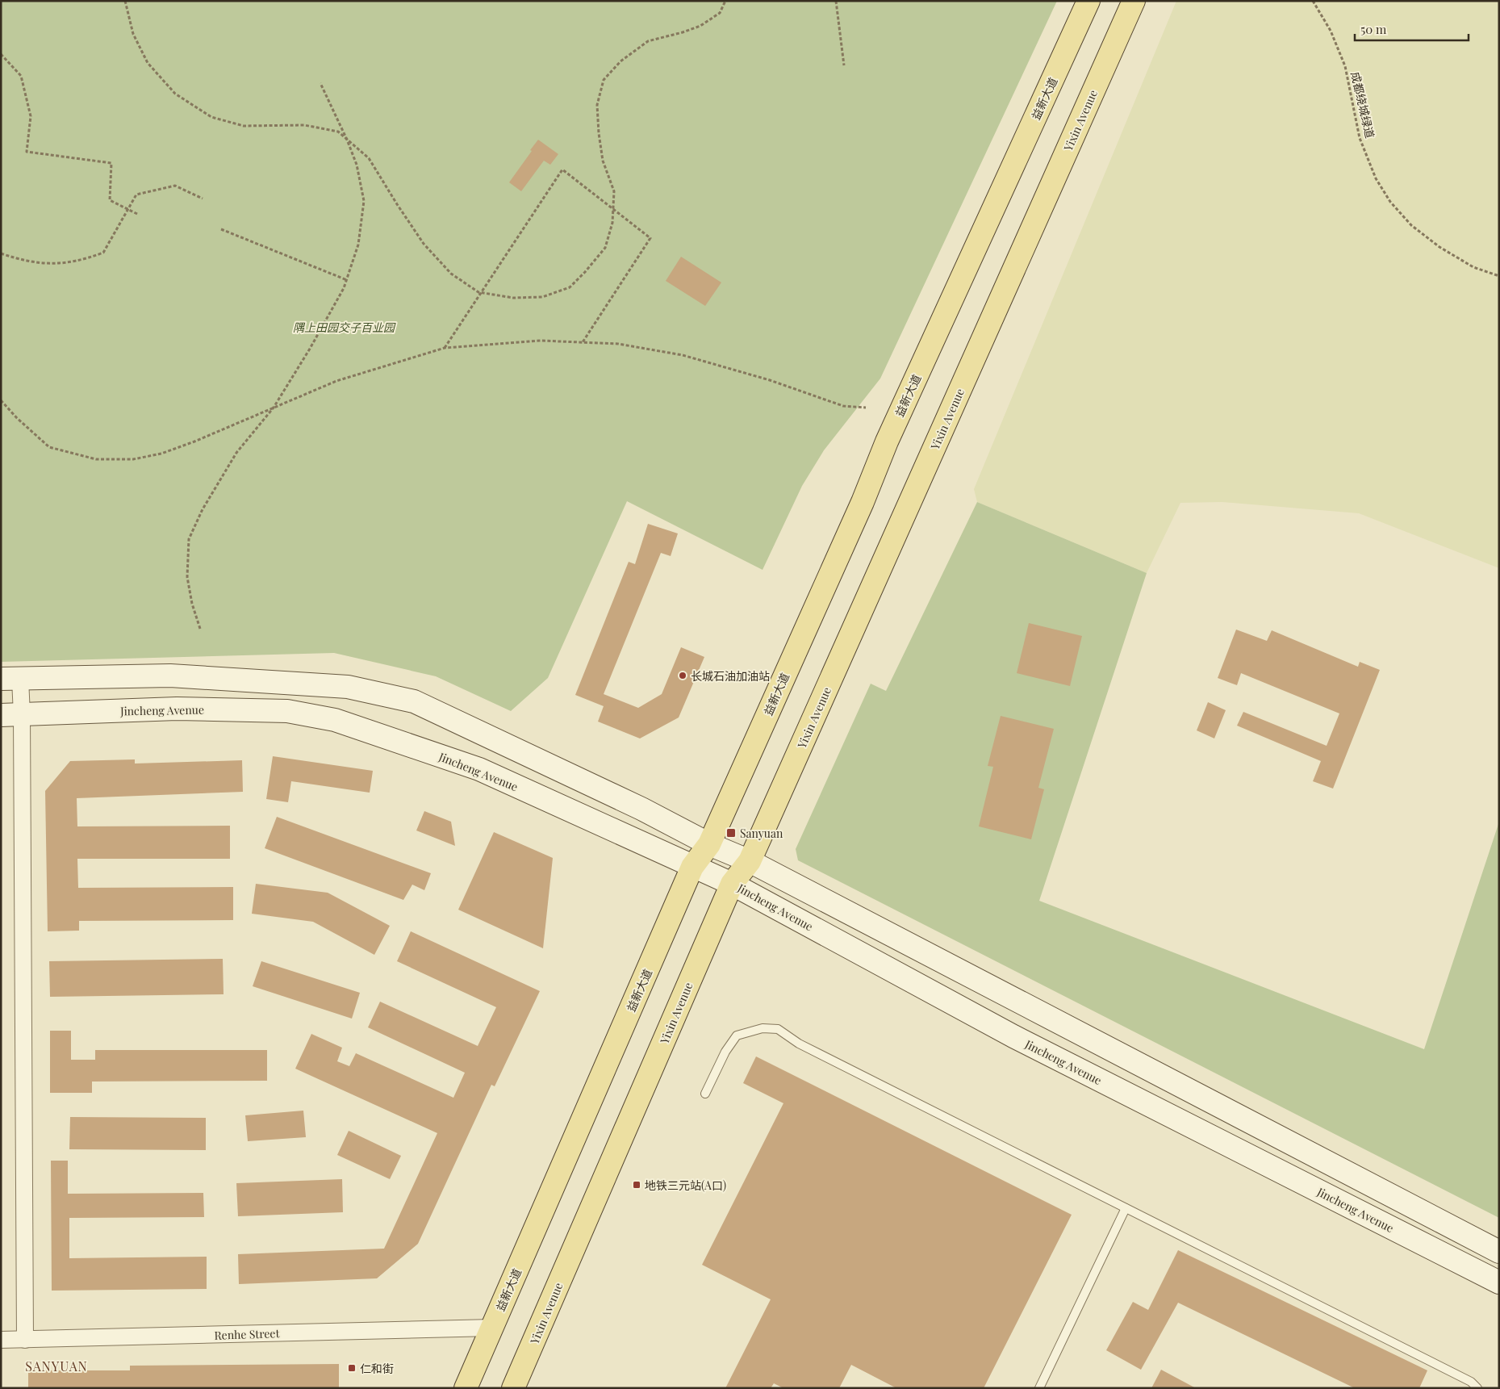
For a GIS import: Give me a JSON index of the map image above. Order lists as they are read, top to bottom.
{
  "streets": {
    "main road": ["益新大道", "Yixin Avenue", "Jincheng Avenue"],
    "street": ["Renhe Street"],
    "path": ["成都绕城绿道"]
  },
  "crossings": [
    ["益新大道", "Jincheng Avenue"],
    ["益新大道", "Renhe Street"],
    ["Yixin Avenue", "Jincheng Avenue"]
  ],
  "districts": ["SANYUAN"],
  "parks": ["隅上田园交子百业园"],
  "places": {
    "other": ["长城石油加油站"],
    "transit": ["Sanyuan", "地铁三元站(A口)", "仁和街"]
  },
  "scale_bar": "50 m"
}
